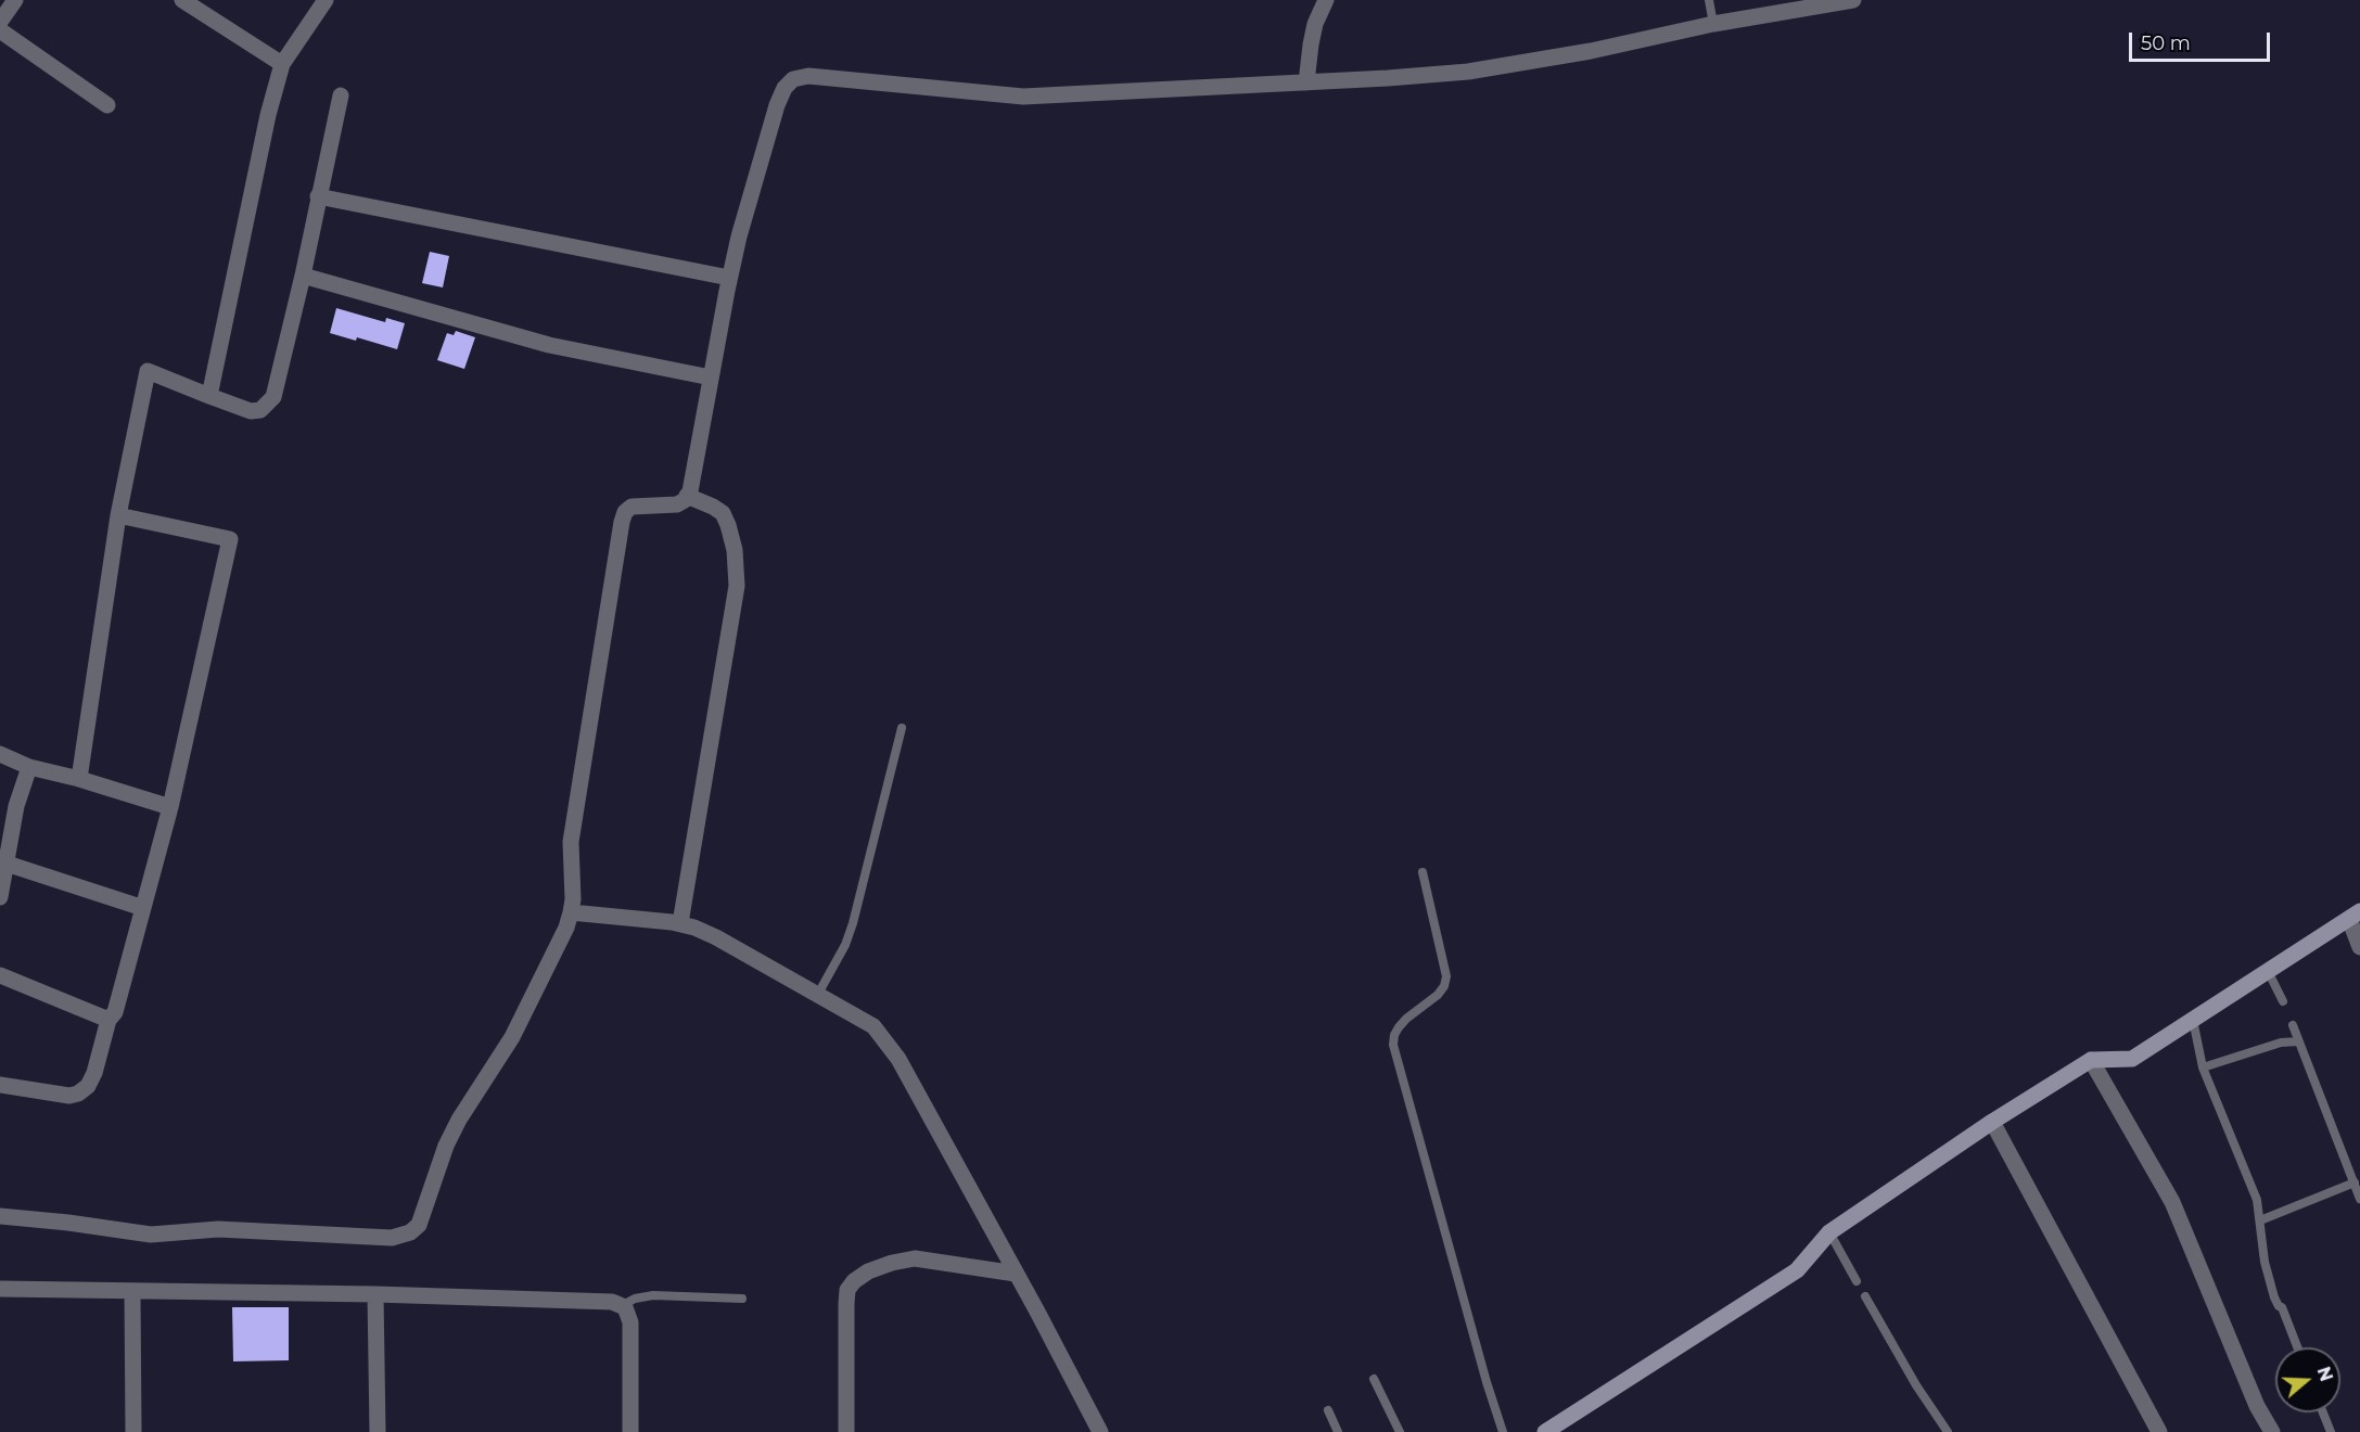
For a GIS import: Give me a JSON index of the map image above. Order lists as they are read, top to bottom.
{
  "scale_bar": "50 m",
  "north": "right"
}
